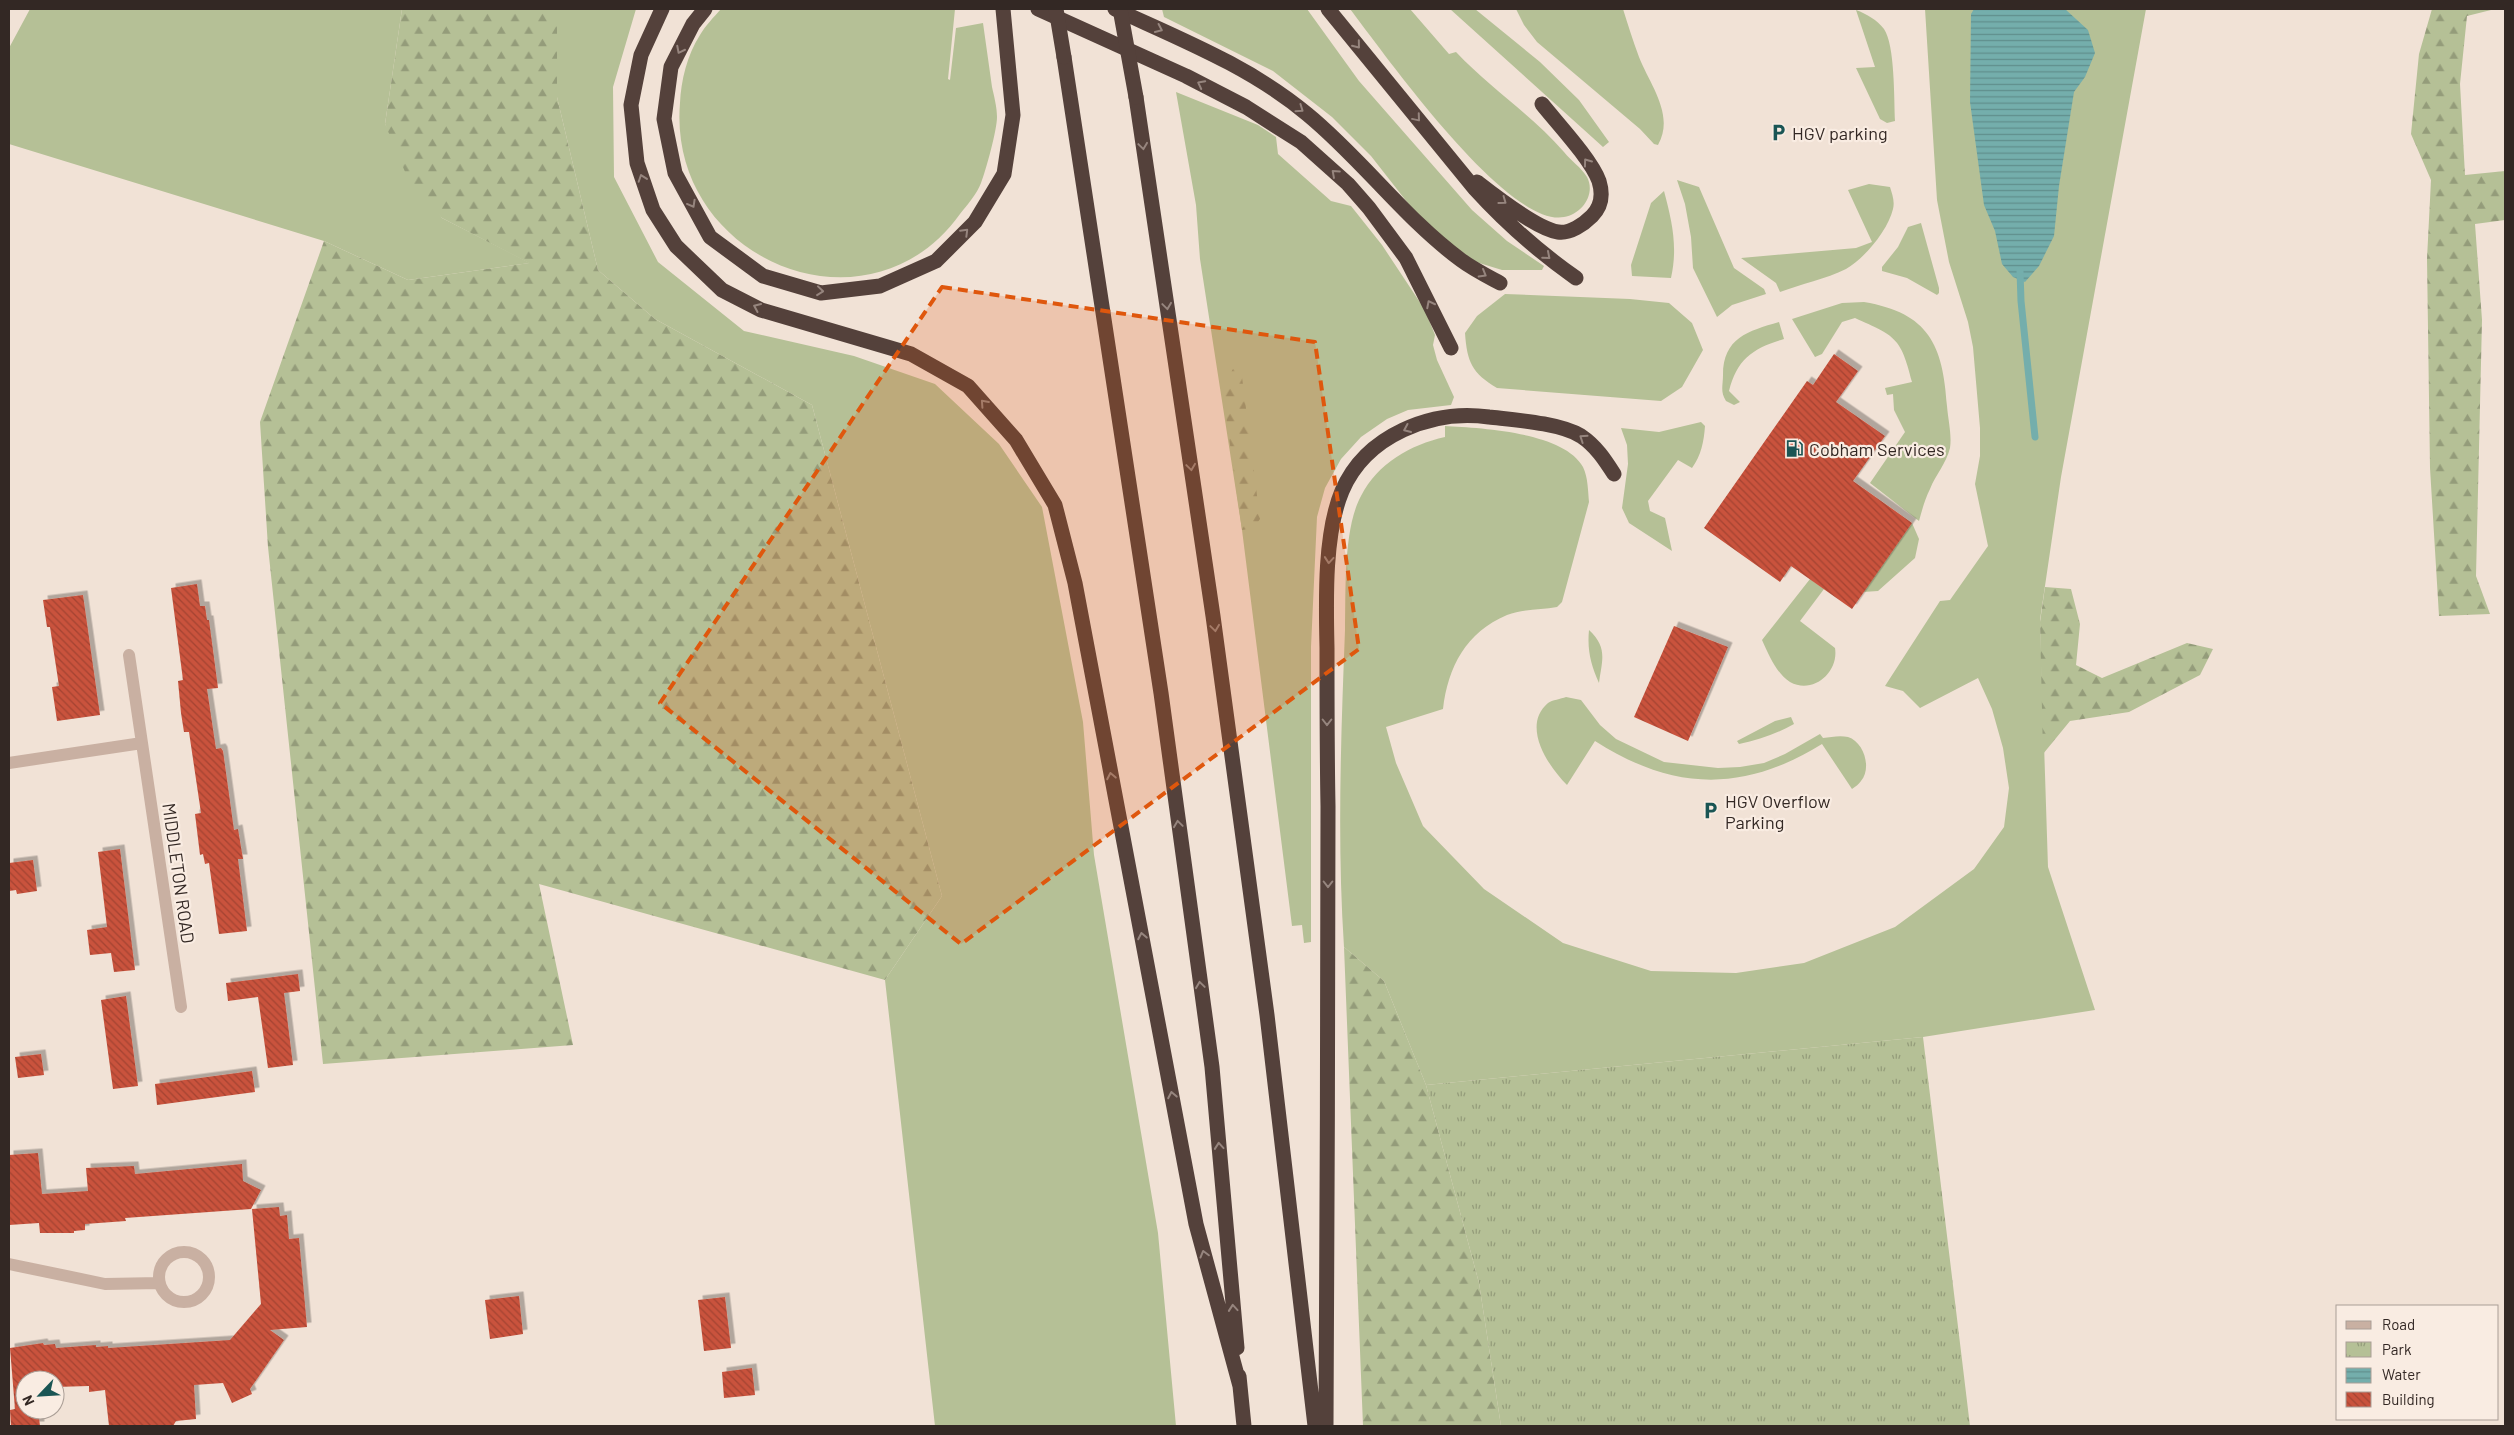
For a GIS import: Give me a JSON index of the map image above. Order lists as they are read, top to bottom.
{
  "streets": {
    "street": ["MIDDLETON ROAD"]
  },
  "places": {
    "parking": ["HGV parking", "HGV Overflow Parking"],
    "fuel station": ["Cobham Services"]
  },
  "legend": [
    "Road",
    "Park",
    "Water",
    "Building"
  ],
  "north": "bottom left"
}
